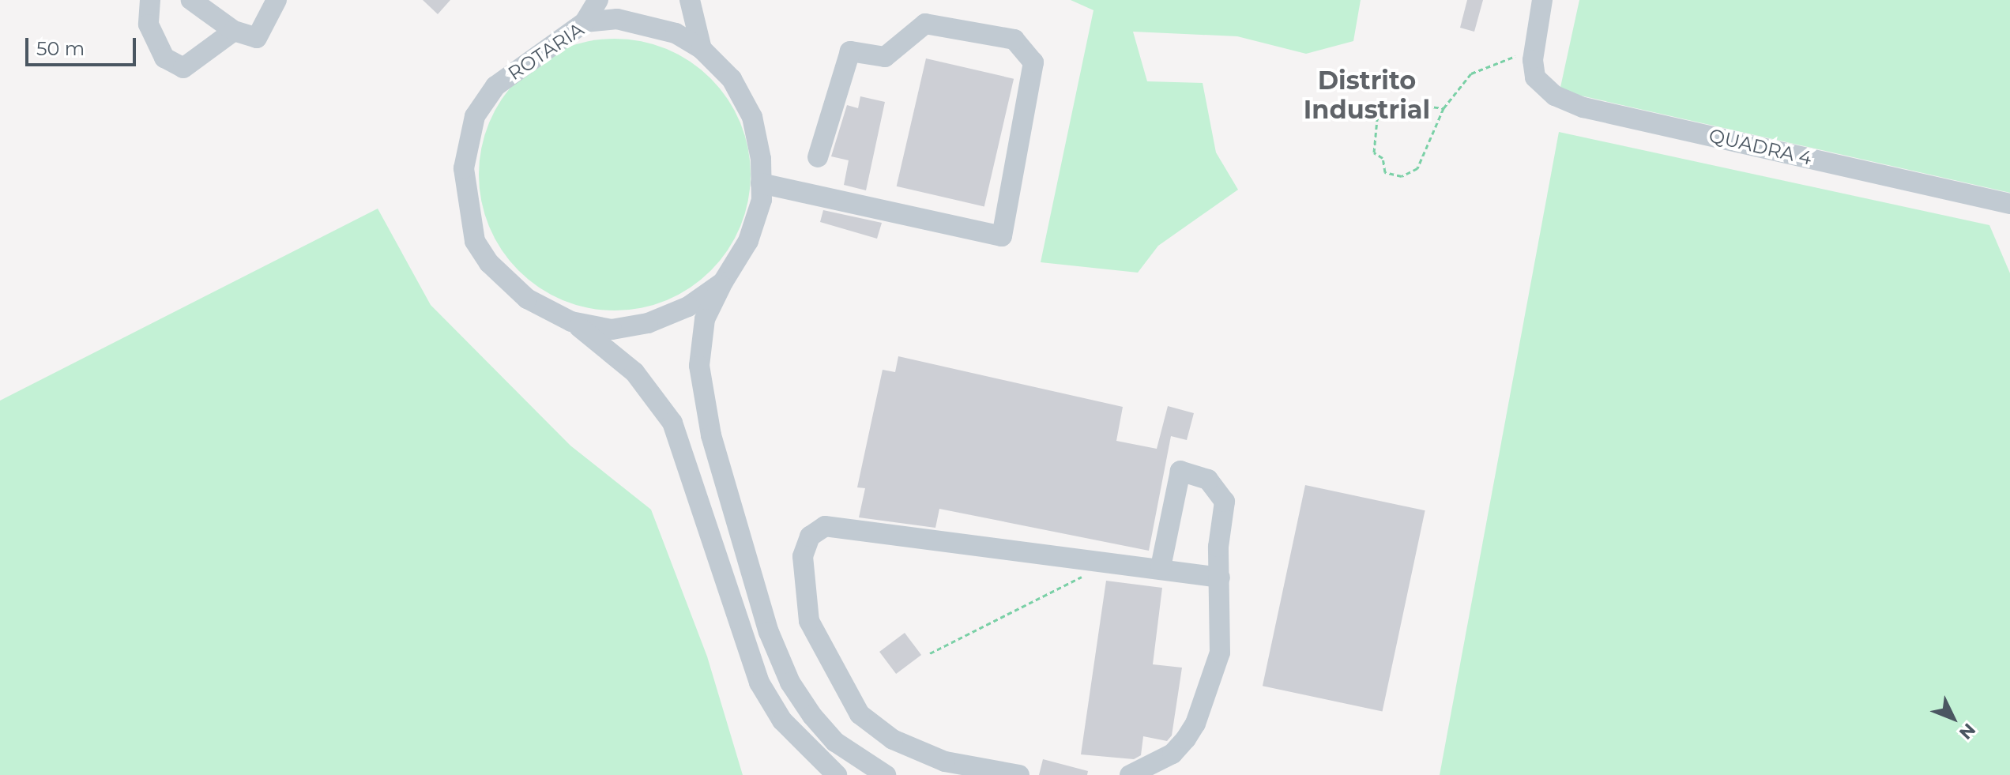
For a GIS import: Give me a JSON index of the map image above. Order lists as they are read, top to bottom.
{
  "streets": {
    "street": ["ROTARIA", "QUADRA 4"]
  },
  "districts": ["Distrito Industrial"],
  "scale_bar": "50 m",
  "north": "bottom right"
}
